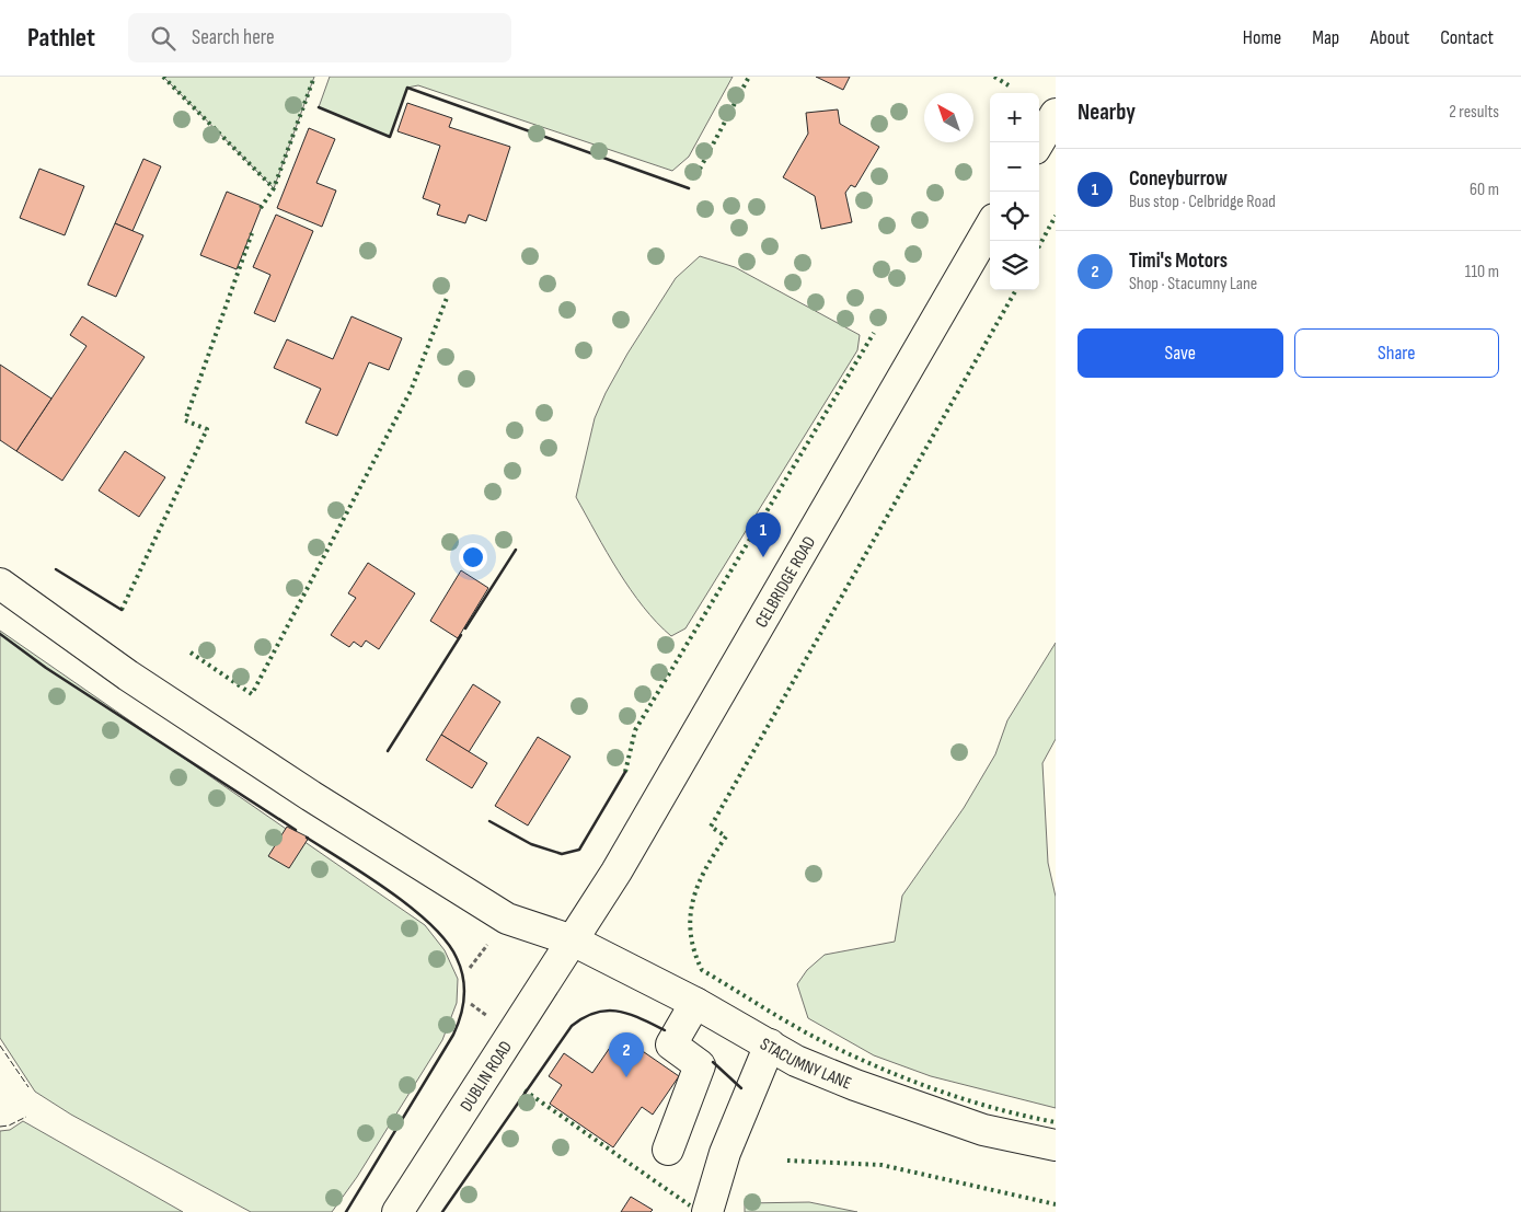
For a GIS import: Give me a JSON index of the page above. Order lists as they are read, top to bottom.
{
  "streets": {
    "main road": ["CELBRIDGE ROAD", "STACUMNY LANE", "DUBLIN ROAD"]
  },
  "crossings": [
    ["CELBRIDGE ROAD", "STACUMNY LANE"],
    ["CELBRIDGE ROAD", "DUBLIN ROAD"],
    ["STACUMNY LANE", "DUBLIN ROAD"]
  ],
  "north": "top left",
  "page": {
    "header": "Pathlet",
    "search": "Search here",
    "nav": [
      "Home",
      "Map",
      "About",
      "Contact"
    ],
    "heading": ["Nearby", "2 results"],
    "map_buttons": ["+", "−"],
    "list": [
      {
        "mark": "1",
        "name": "Coneyburrow",
        "note": "Bus stop · Celbridge Road",
        "value": "60 m"
      },
      {
        "mark": "2",
        "name": "Timi's Motors",
        "note": "Shop · Stacumny Lane",
        "value": "110 m"
      }
    ],
    "buttons": ["Save", "Share"],
    "pins": ["1", "2"]
  }
}
